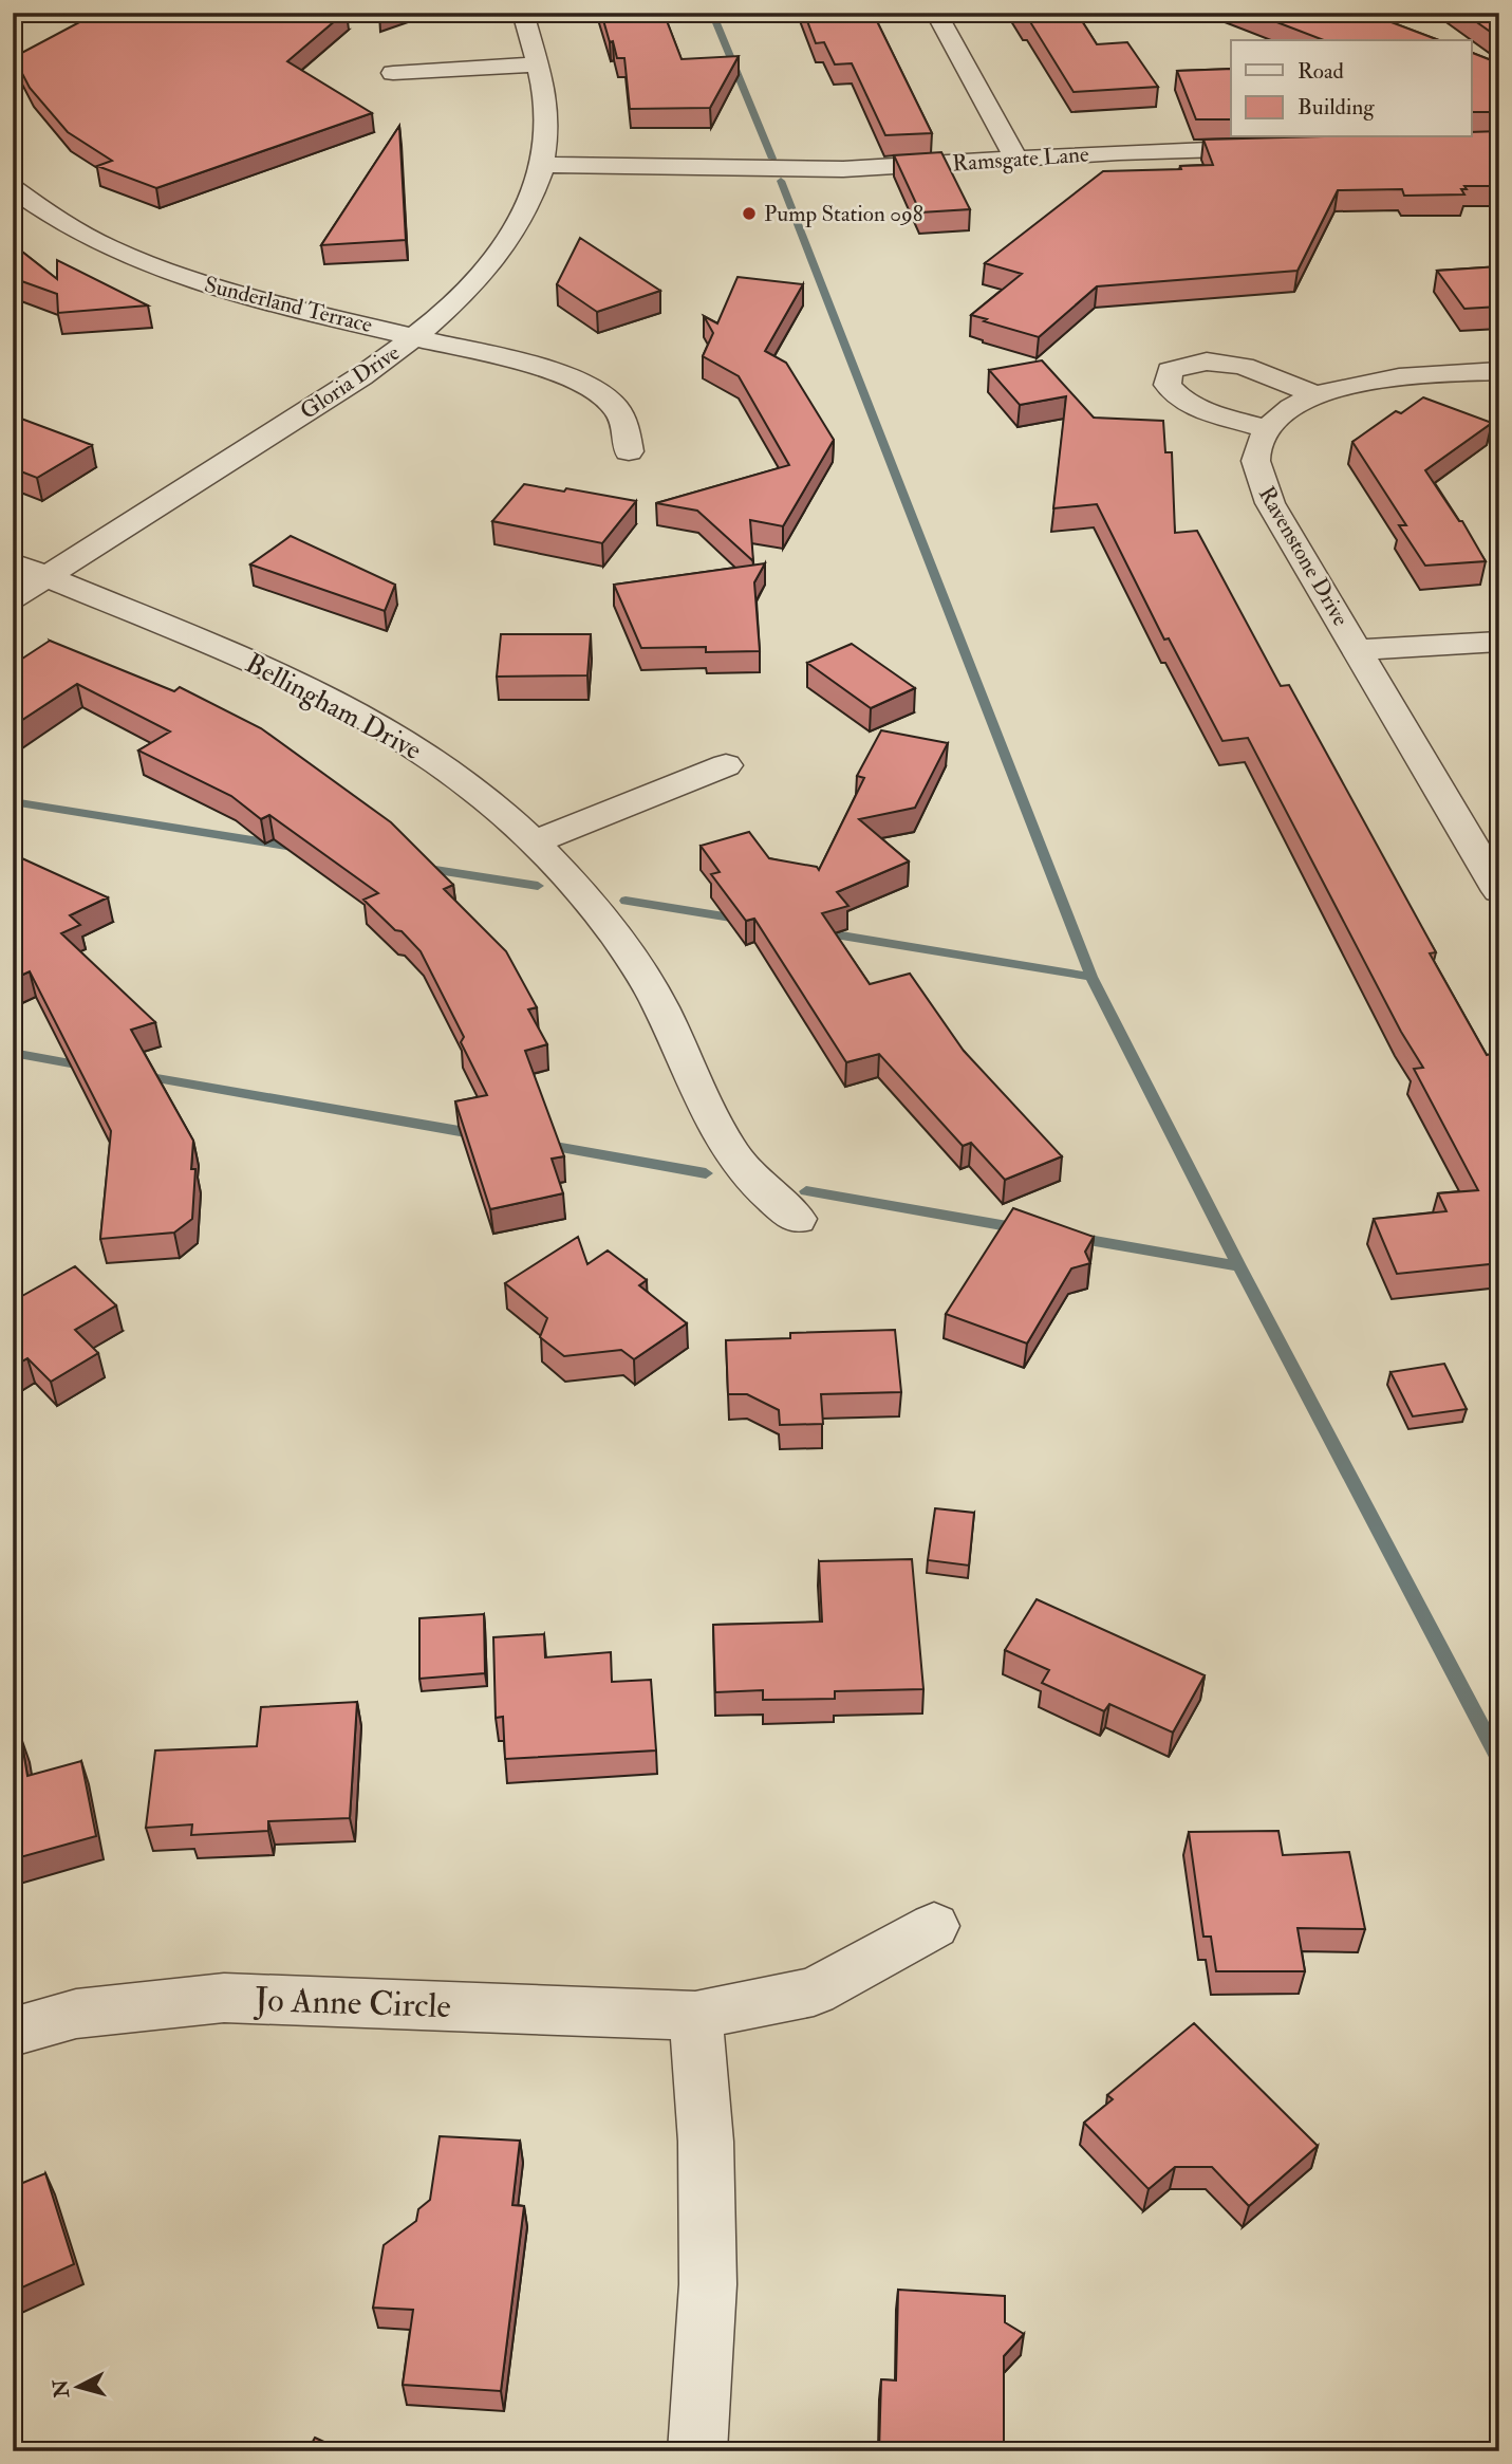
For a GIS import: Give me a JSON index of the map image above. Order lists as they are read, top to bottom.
{
  "streets": {
    "street": [
      "Ramsgate Lane",
      "Sunderland Terrace",
      "Gloria Drive",
      "Ravenstone Drive",
      "Bellingham Drive",
      "Jo Anne Circle"
    ]
  },
  "crossings": [
    ["Ramsgate Lane", "Gloria Drive"],
    ["Sunderland Terrace", "Gloria Drive"],
    ["Gloria Drive", "Bellingham Drive"]
  ],
  "places": ["Pump Station 098"],
  "legend": ["Road", "Building"],
  "north": "left"
}
